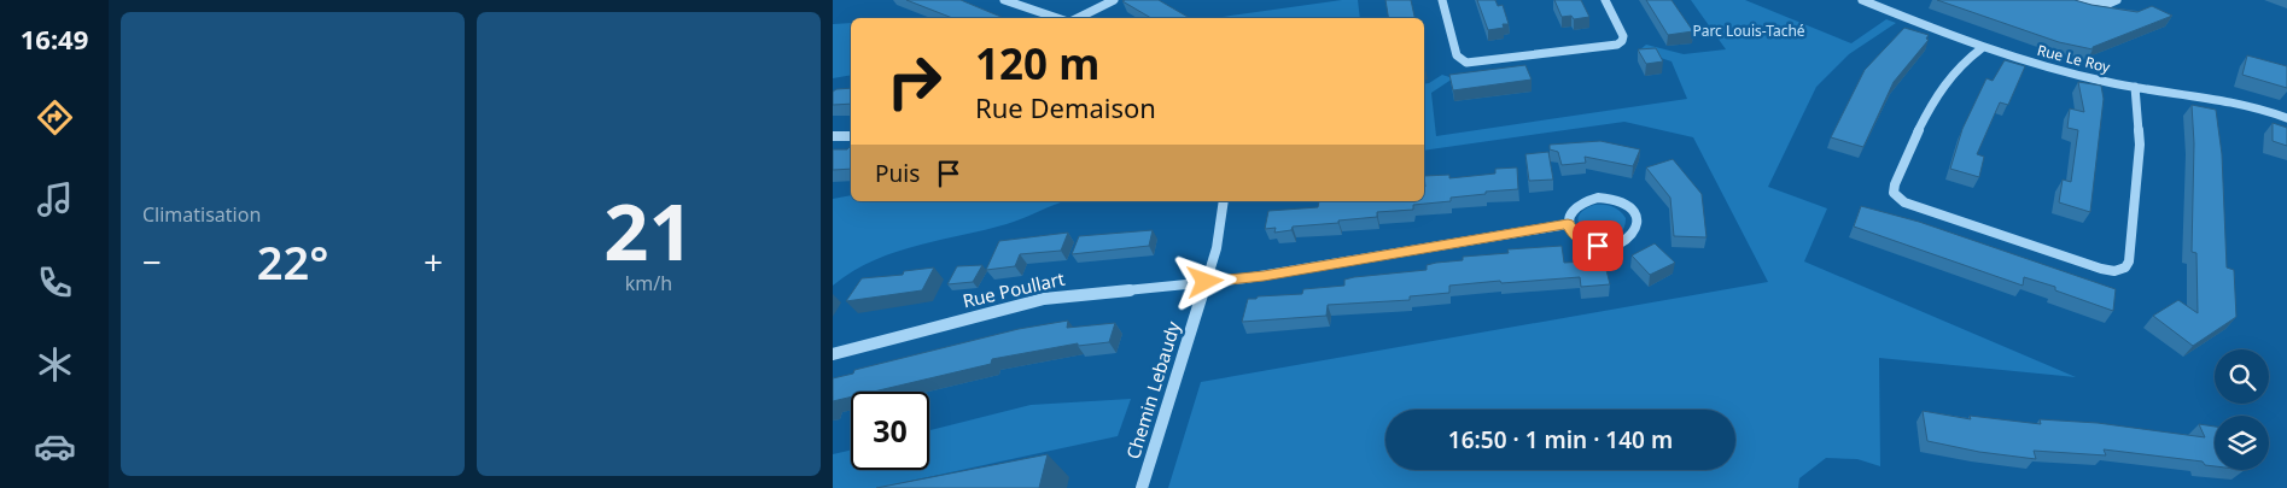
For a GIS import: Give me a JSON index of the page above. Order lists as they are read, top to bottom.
{
  "streets": {
    "street": ["Rue Le Roy", "Rue Poullart", "Chemin Lebaudy"]
  },
  "crossings": [
    ["Rue Poullart", "Chemin Lebaudy"]
  ],
  "parks": ["Parc Louis-Taché"],
  "page": {
    "tabs": "16:49",
    "tile": [
      "Climatisation",
      ["21", "km/h"]
    ],
    "turn": ["120 m", "Rue Demaison"],
    "then": "Puis",
    "heat": ["−", "22°", "+"],
    "limit": "30",
    "trip": "16:50 · 1 min · 140 m"
  }
}
